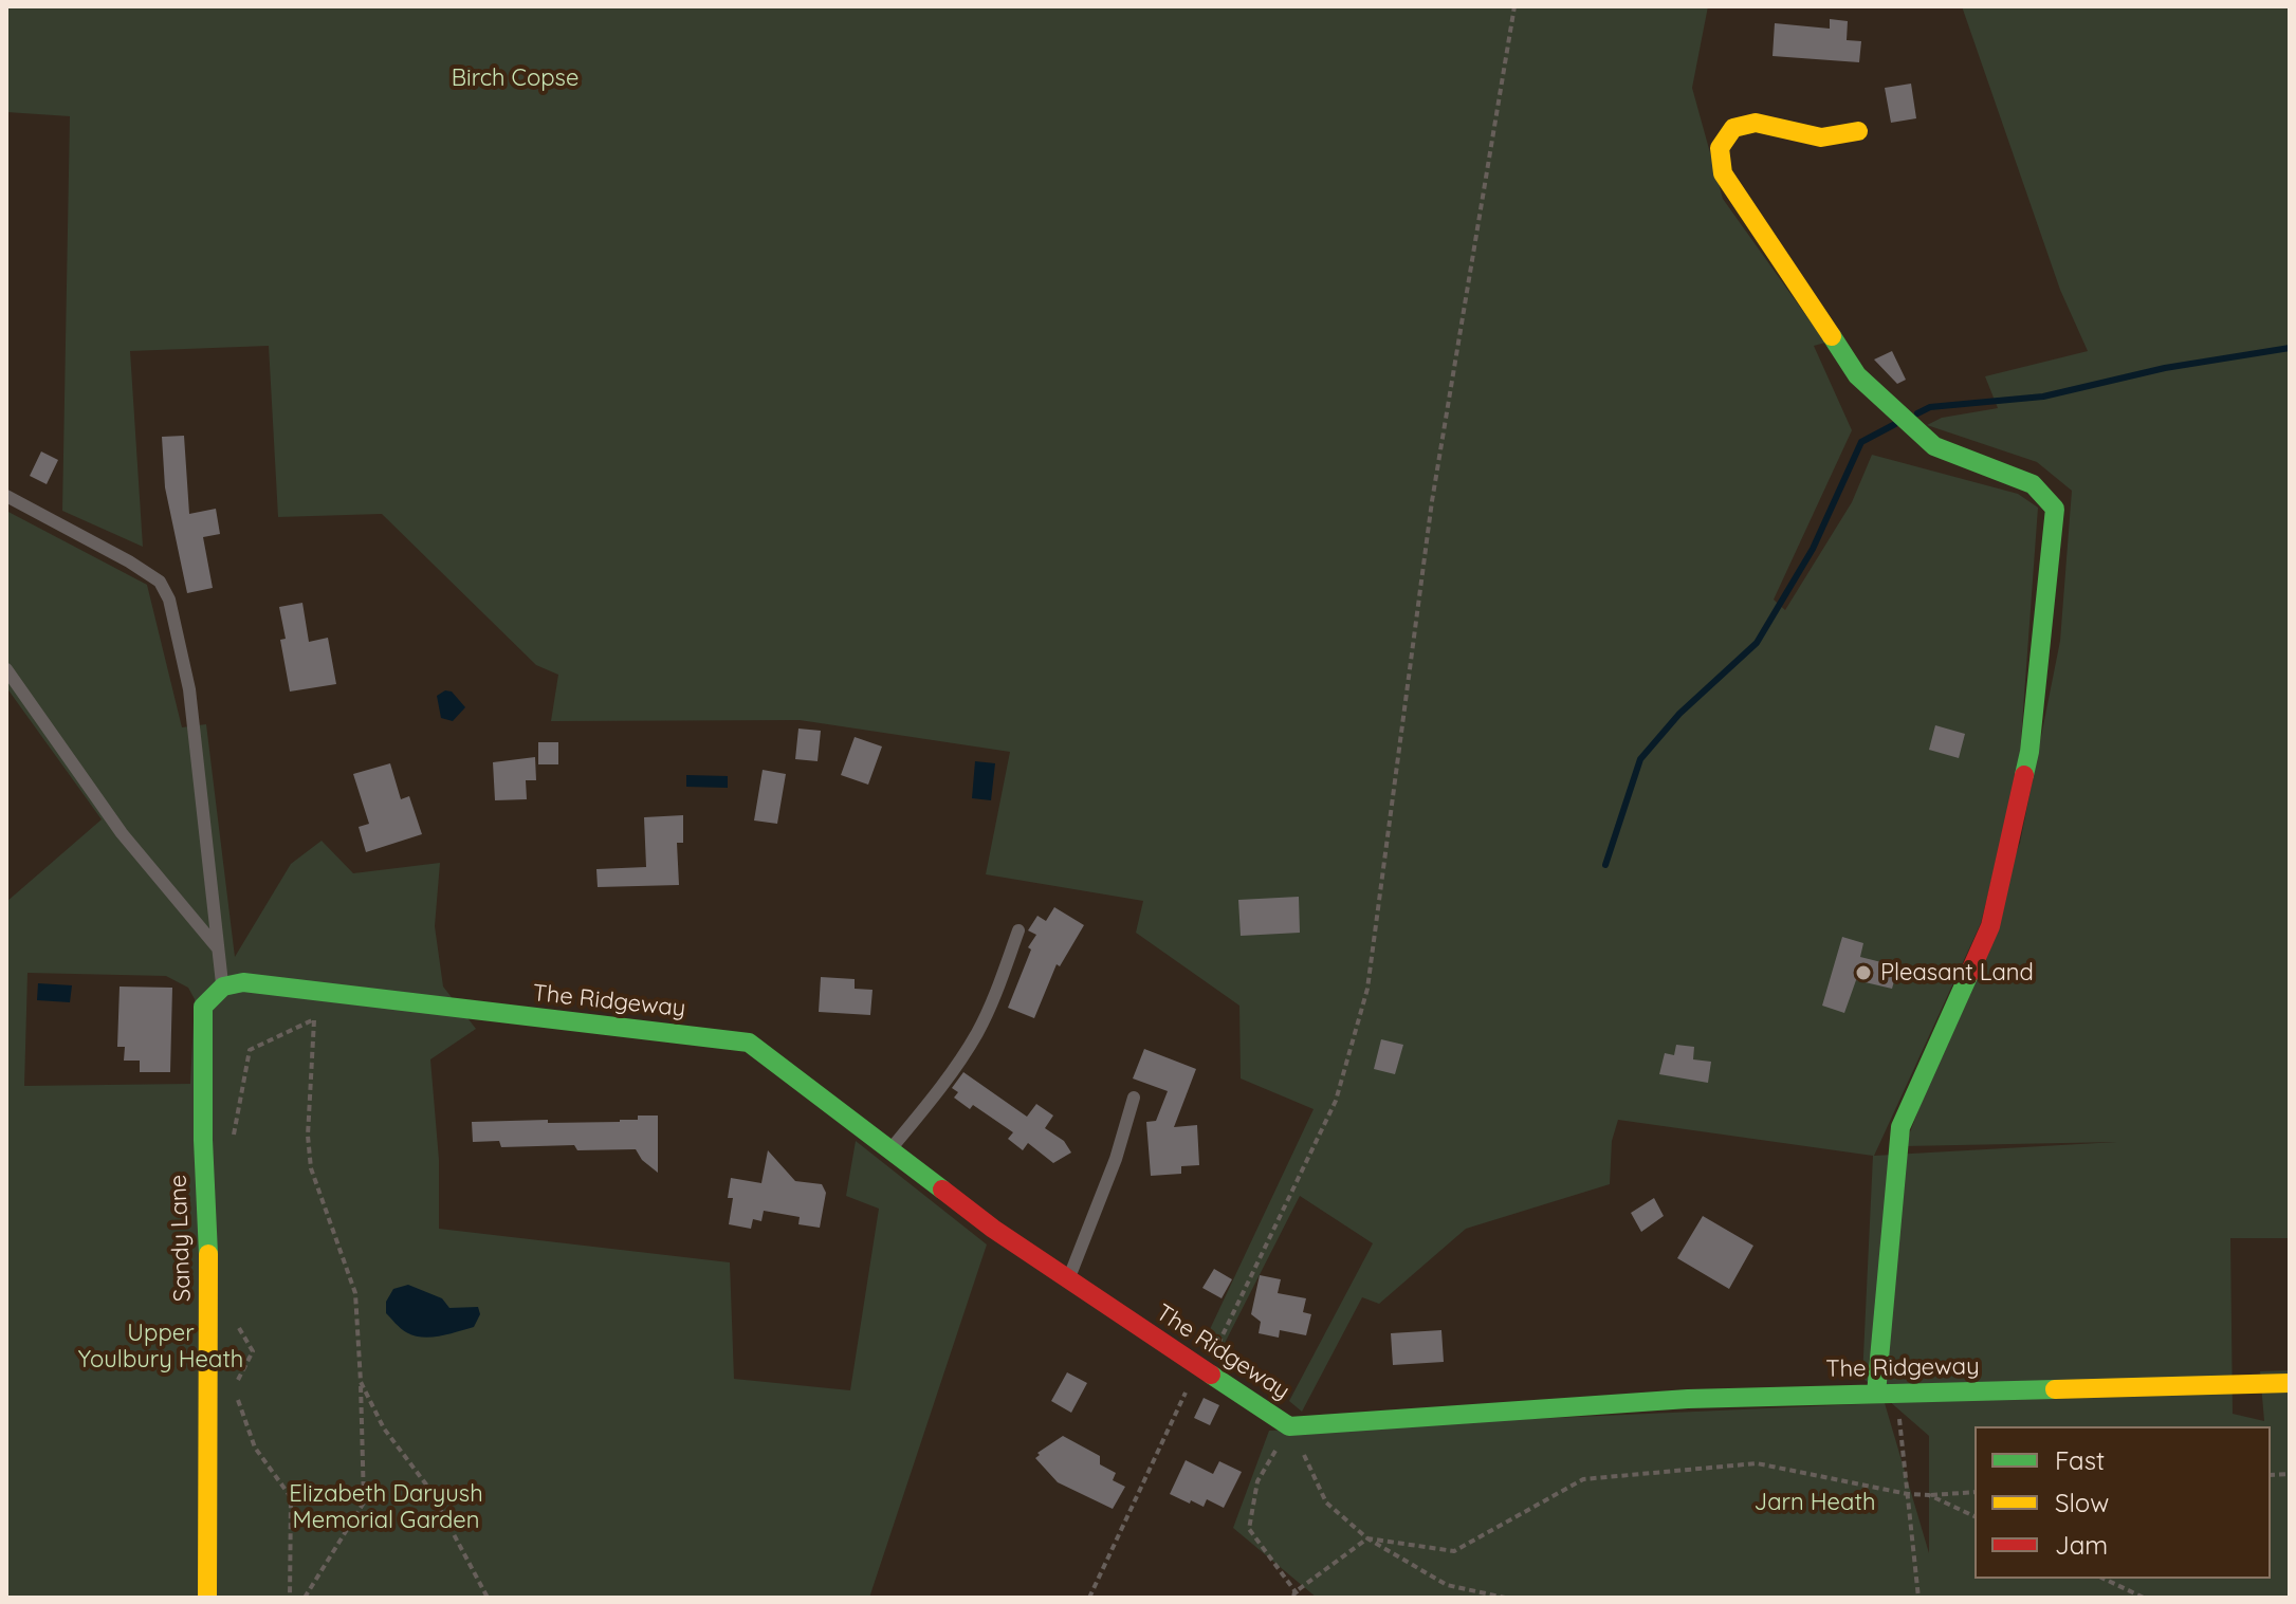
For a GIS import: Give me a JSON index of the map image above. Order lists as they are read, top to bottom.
{
  "streets": {
    "street": ["The Ridgeway", "Sandy Lane"]
  },
  "crossings": [
    ["The Ridgeway", "Sandy Lane"]
  ],
  "parks": [
    "Birch Copse",
    "Upper Youlbury Heath",
    "Elizabeth Daryush Memorial Garden",
    "Jarn Heath"
  ],
  "places": ["Pleasant Land"],
  "legend": ["Fast", "Slow", "Jam"]
}
